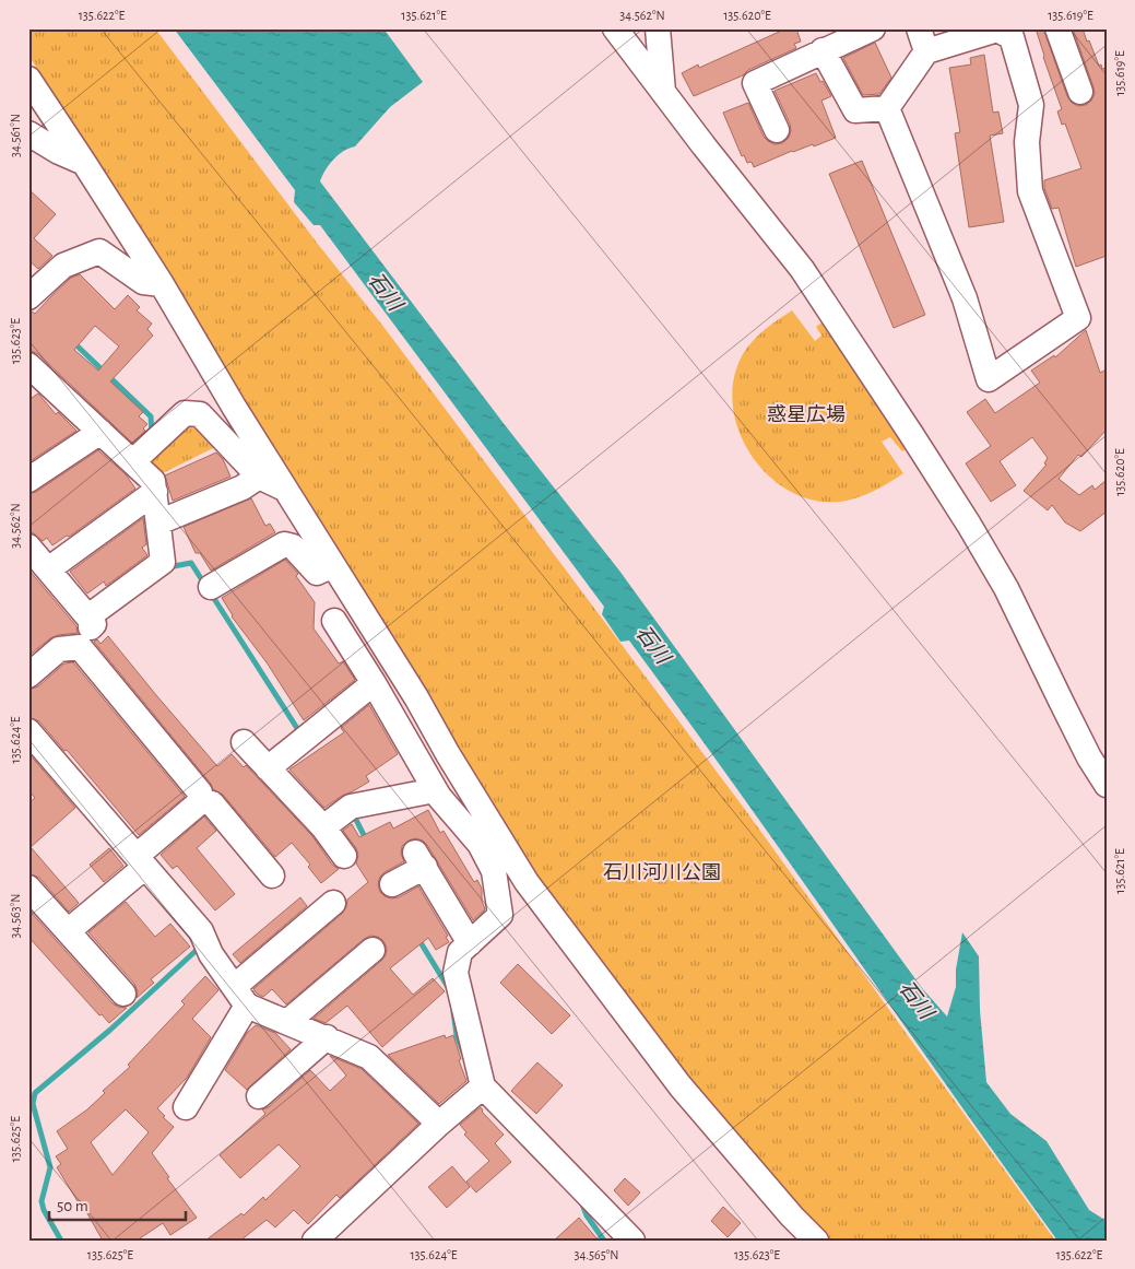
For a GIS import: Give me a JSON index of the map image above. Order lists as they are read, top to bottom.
{
  "water": ["石川"],
  "parks": ["惑星広場", "石川河川公園"],
  "scale_bar": "50 m",
  "coordinates": [
    "135.622°E",
    "135.621°E",
    "34.562°N",
    "135.620°E",
    "135.619°E",
    "34.561°N",
    "135.623°E",
    "135.624°E",
    "34.563°N",
    "135.625°E",
    "34.565°N"
  ]
}
